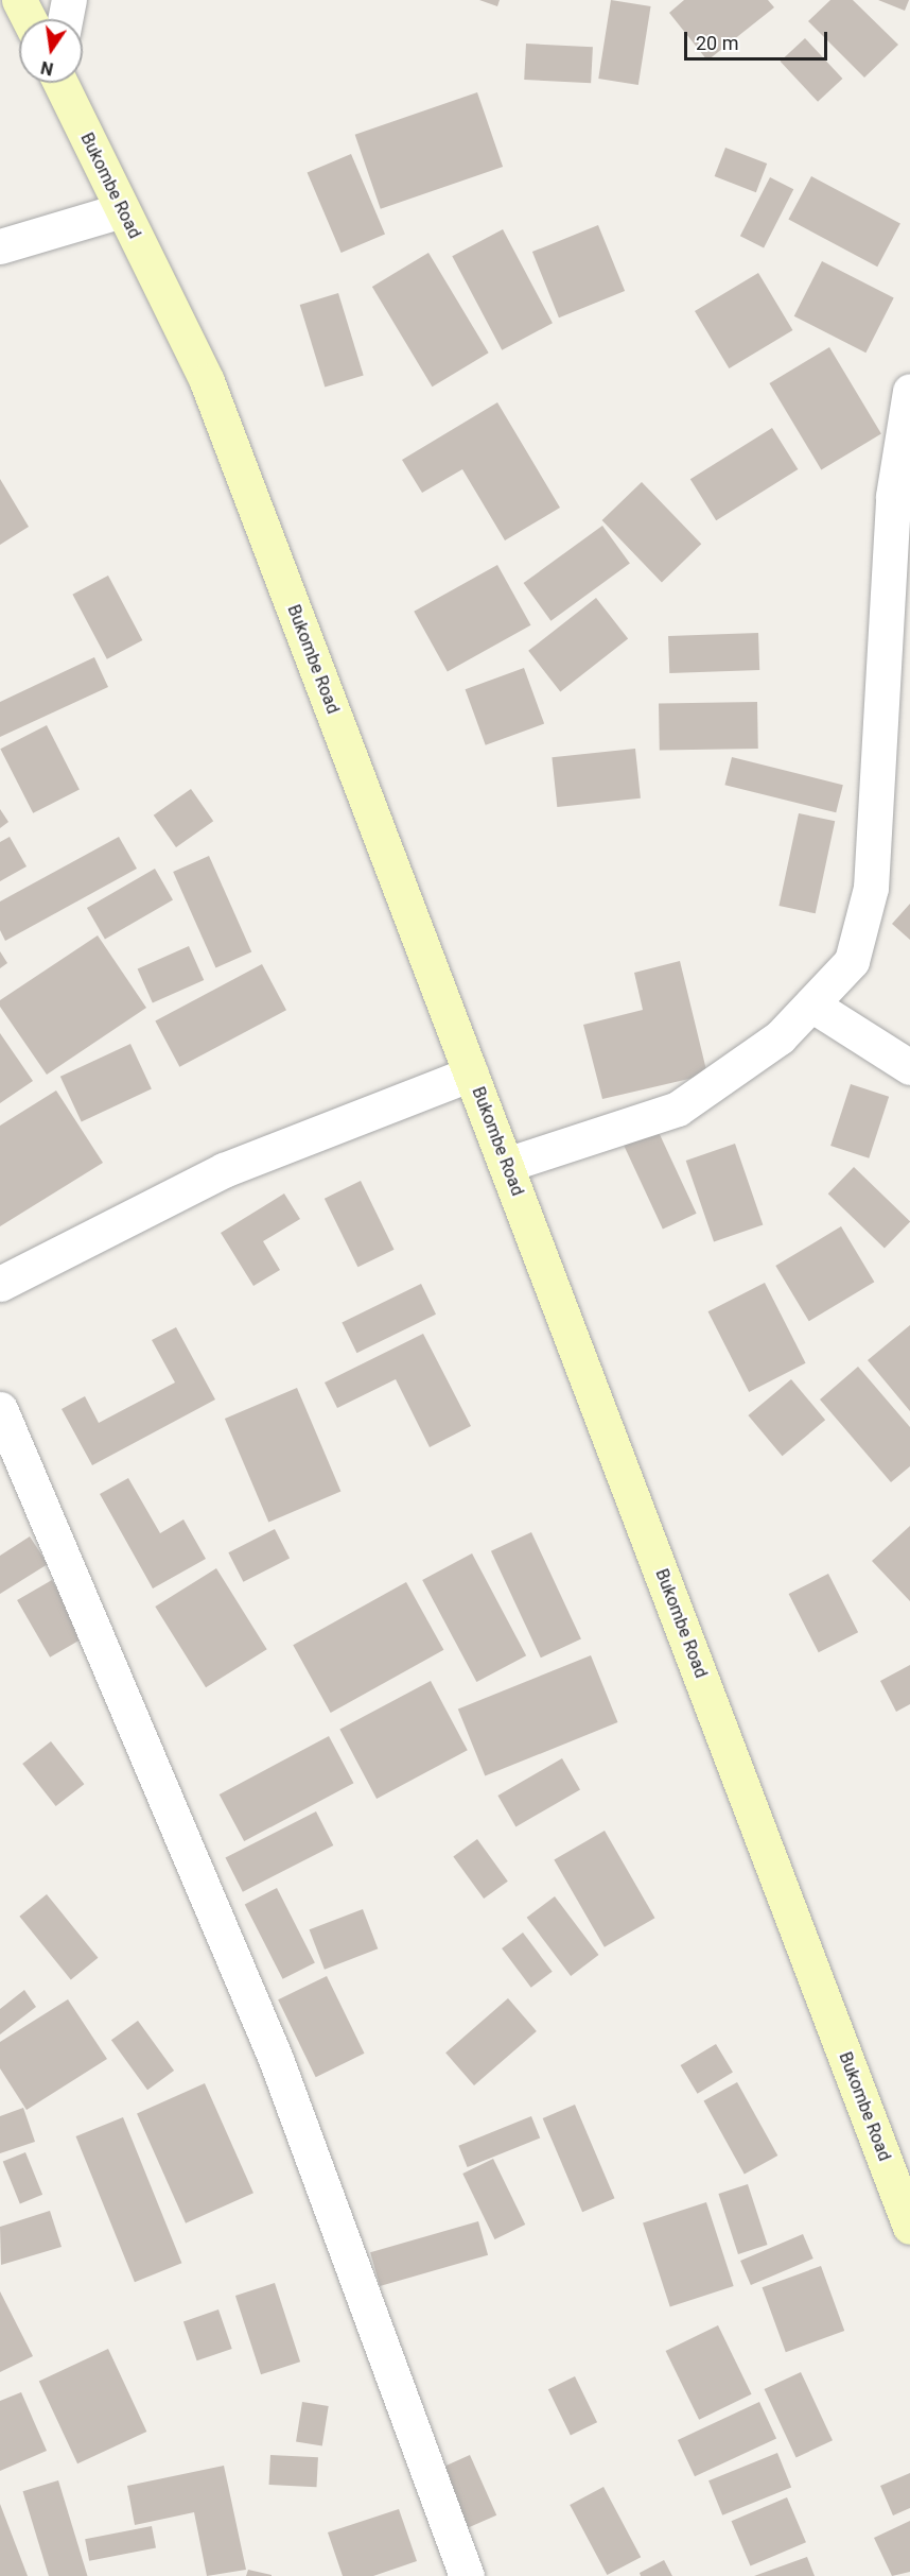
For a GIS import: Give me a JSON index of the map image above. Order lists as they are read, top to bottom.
{
  "streets": {
    "main road": ["Bukombe Road"]
  },
  "scale_bar": "20 m",
  "north": "bottom"
}
